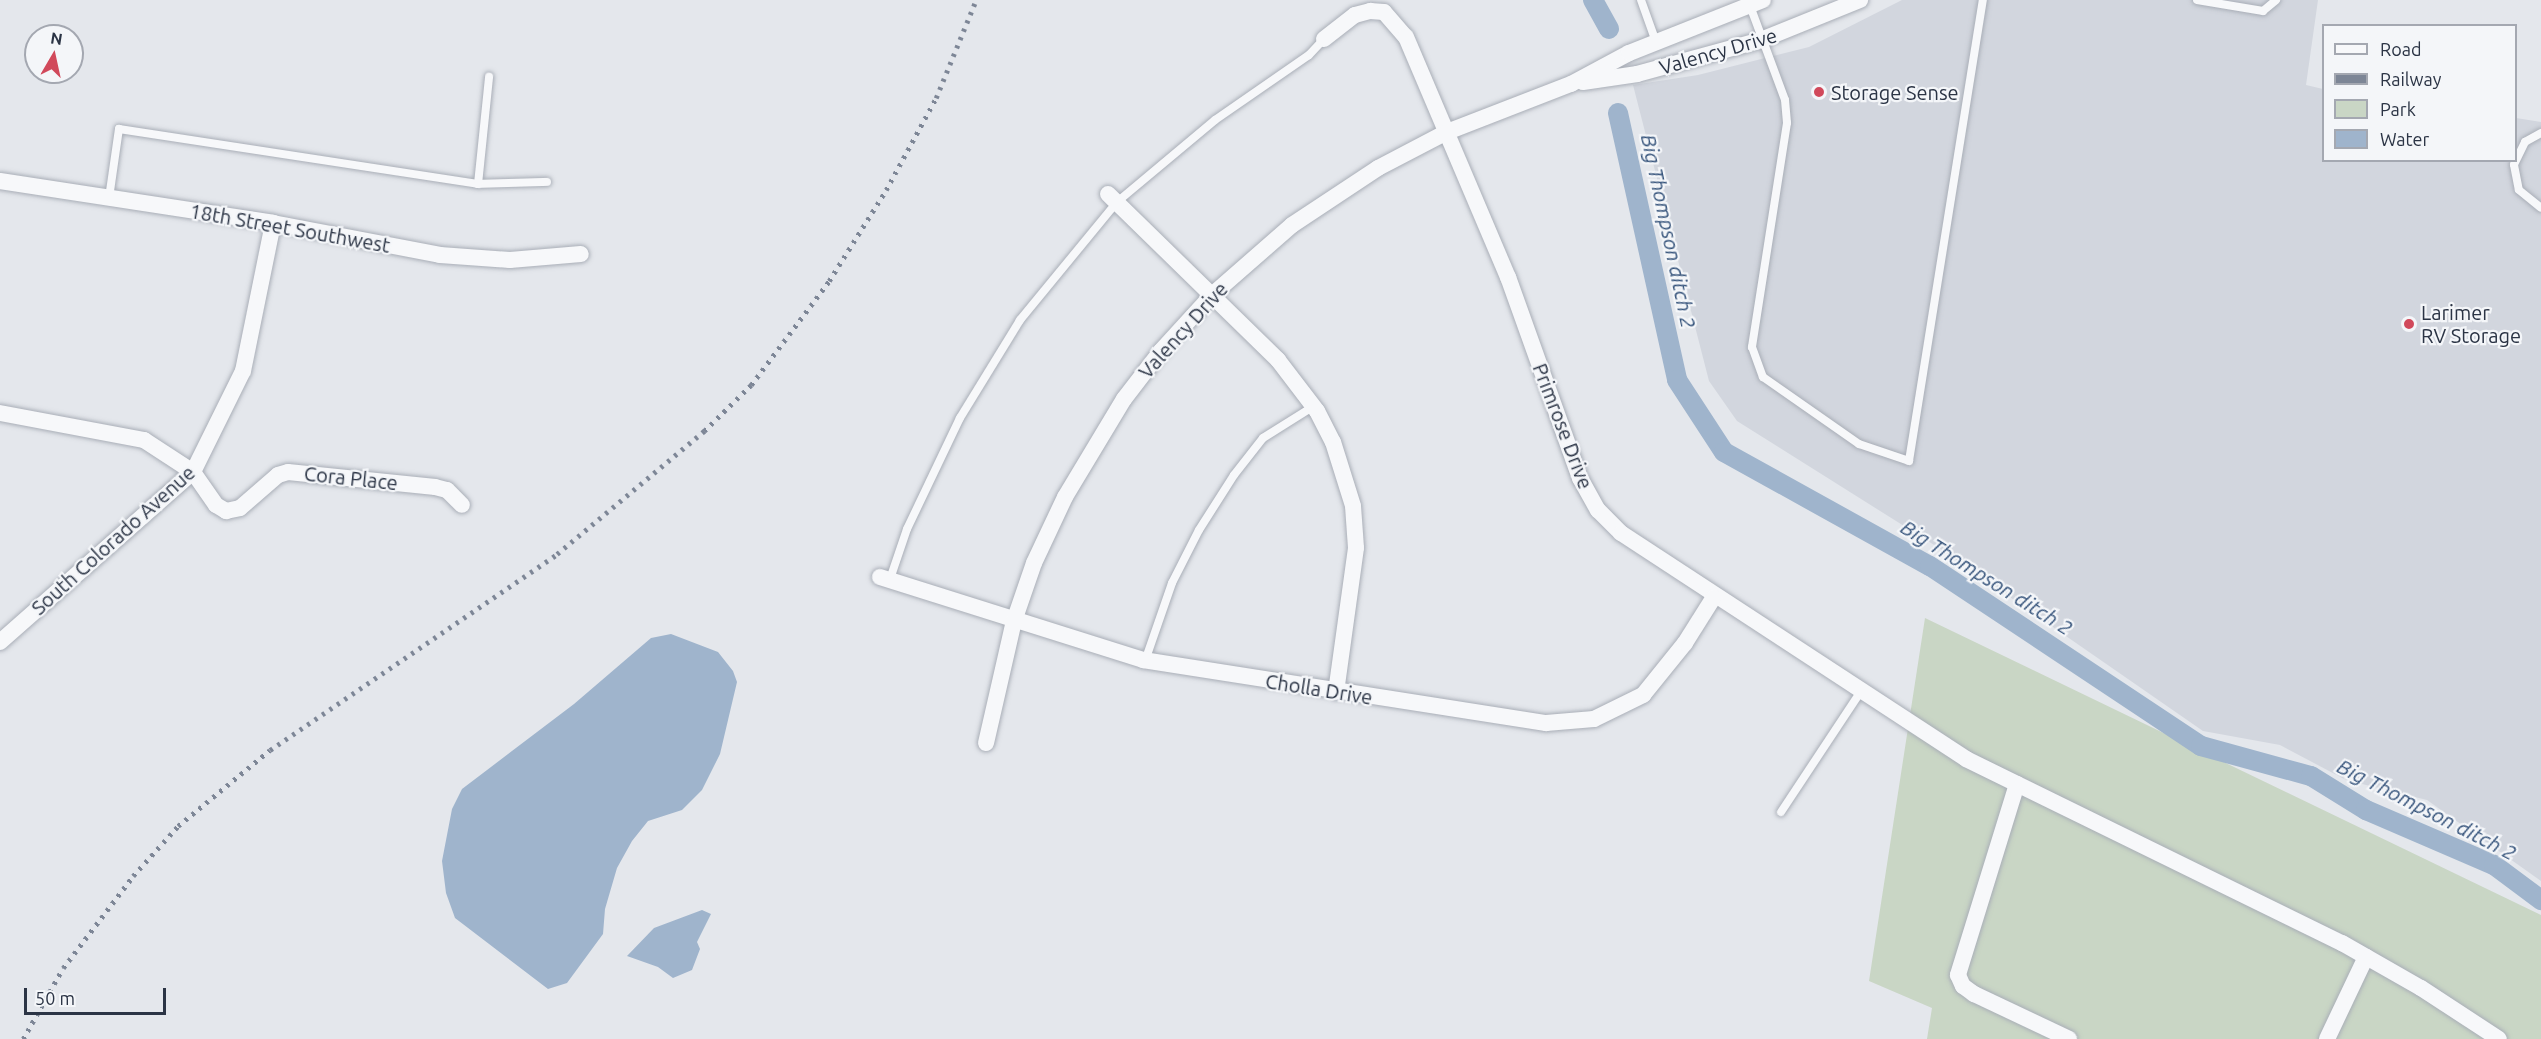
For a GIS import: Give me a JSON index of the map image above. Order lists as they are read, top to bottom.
{
  "streets": {
    "street": [
      "Valency Drive",
      "18th Street Southwest",
      "Primrose Drive",
      "Cora Place",
      "South Colorado Avenue",
      "Cholla Drive"
    ]
  },
  "crossings": [
    ["Valency Drive", "Primrose Drive"],
    ["Valency Drive", "Cholla Drive"],
    ["18th Street Southwest", "South Colorado Avenue"],
    ["Primrose Drive", "Cholla Drive"],
    ["Cora Place", "South Colorado Avenue"]
  ],
  "water": ["Big Thompson ditch 2"],
  "places": ["Storage Sense", "Larimer RV Storage"],
  "legend": [
    "Road",
    "Railway",
    "Park",
    "Water"
  ],
  "scale_bar": "50 m",
  "north": "top"
}
